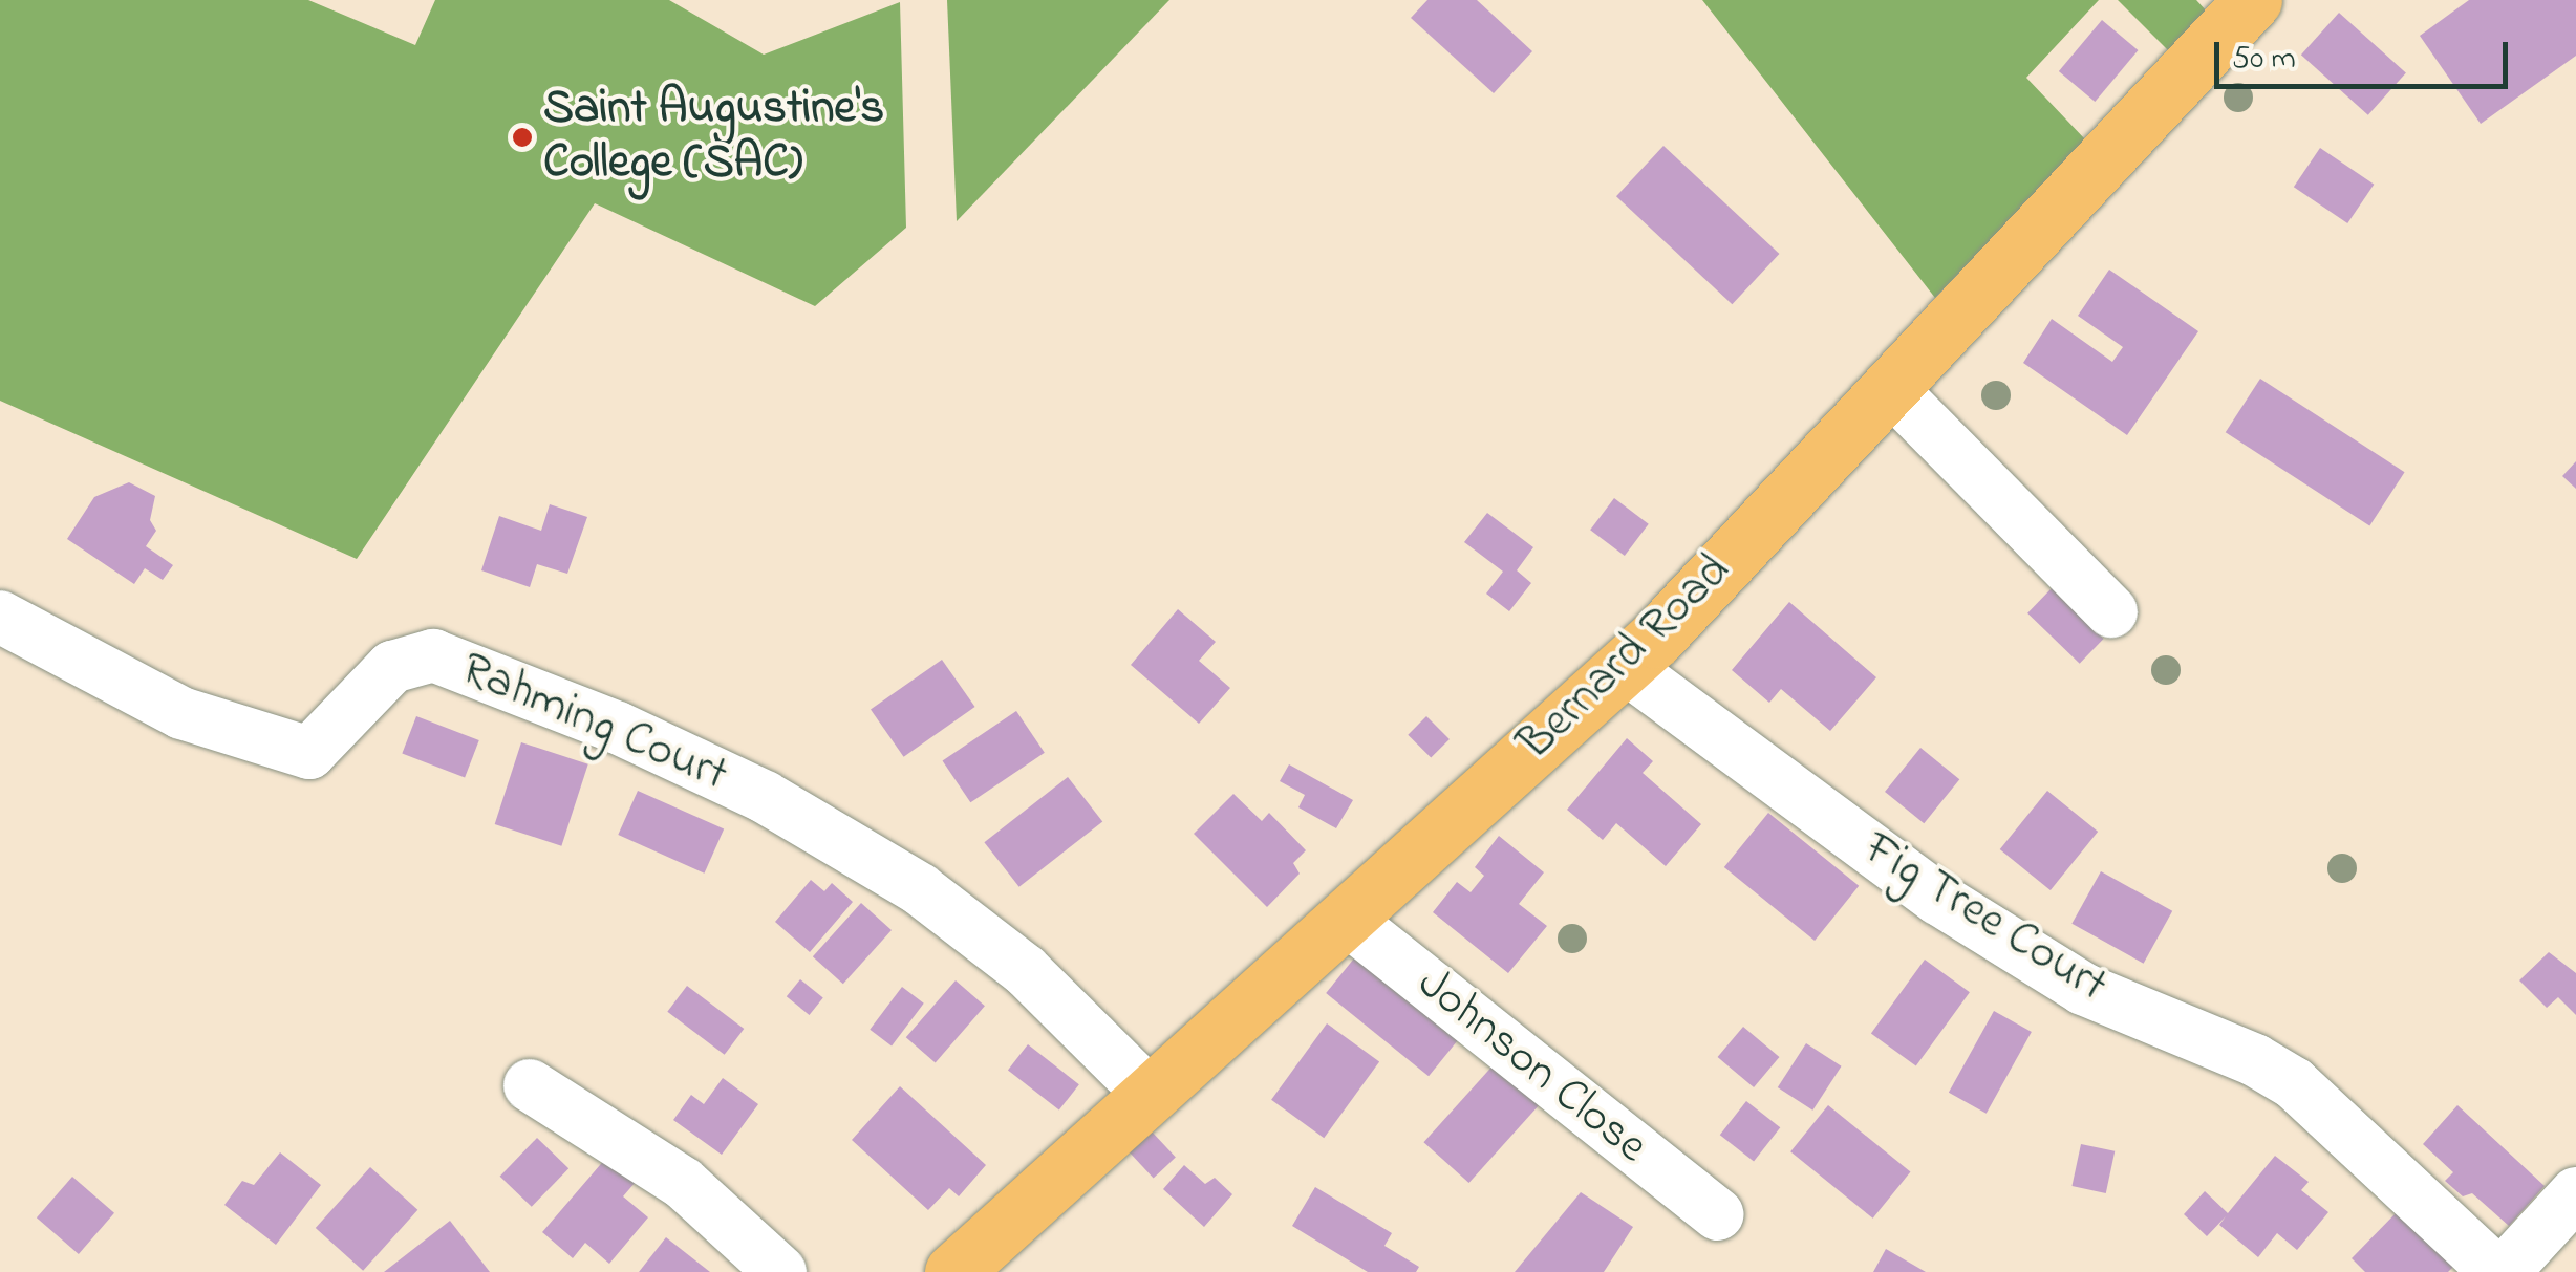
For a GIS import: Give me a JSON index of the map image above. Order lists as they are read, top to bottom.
{
  "streets": {
    "main road": ["Bernard Road"],
    "street": ["Rahming Court", "Fig Tree Court", "Johnson Close"]
  },
  "crossings": [
    ["Bernard Road", "Rahming Court"],
    ["Bernard Road", "Fig Tree Court"],
    ["Bernard Road", "Johnson Close"]
  ],
  "places": ["Saint Augustine's College (SAC)"],
  "scale_bar": "50 m"
}
